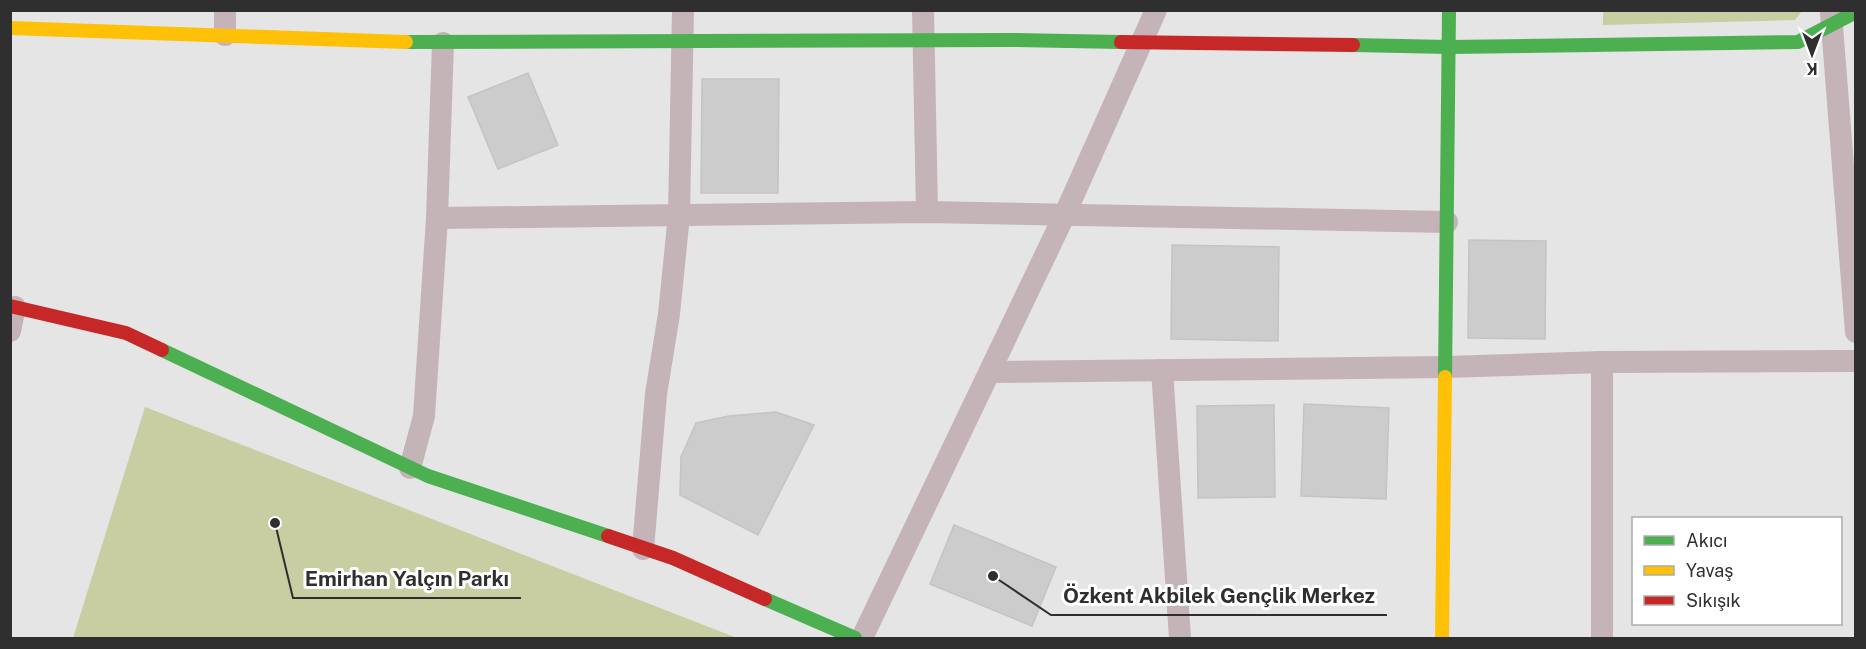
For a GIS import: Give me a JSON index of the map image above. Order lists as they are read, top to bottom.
{
  "places": ["Emirhan Yalçın Parkı", "Özkent Akbilek Gençlik Merkez"],
  "legend": ["Akıcı", "Yavaş", "Sıkışık"],
  "north": "bottom"
}
